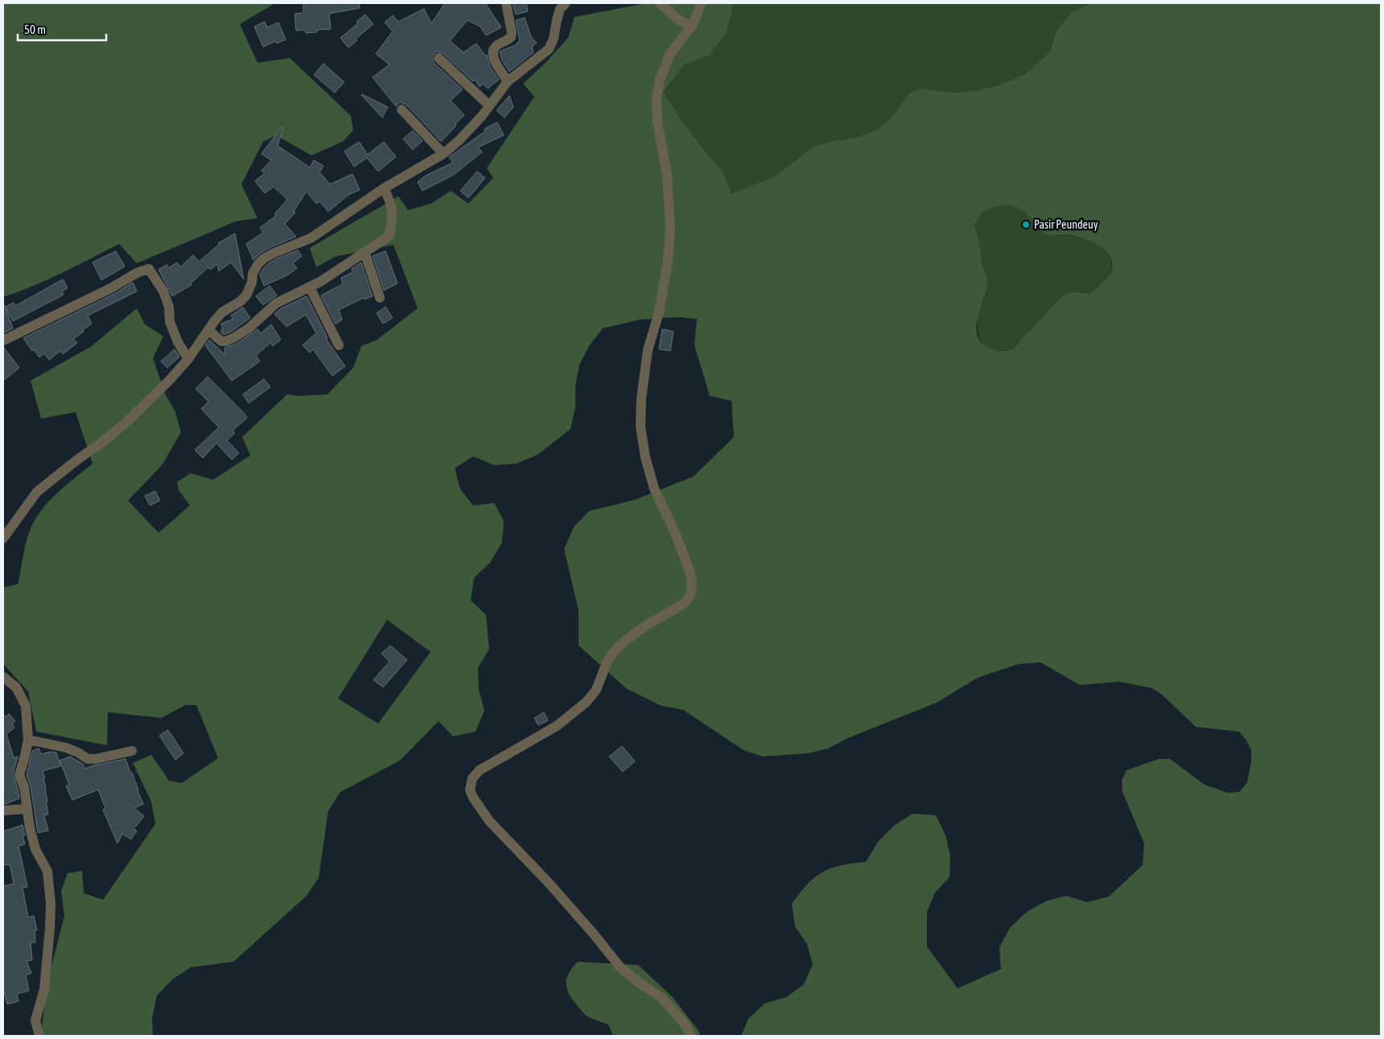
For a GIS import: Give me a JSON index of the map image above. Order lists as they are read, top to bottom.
{
  "places": ["Pasir Peundeuy"],
  "scale_bar": "50 m"
}
